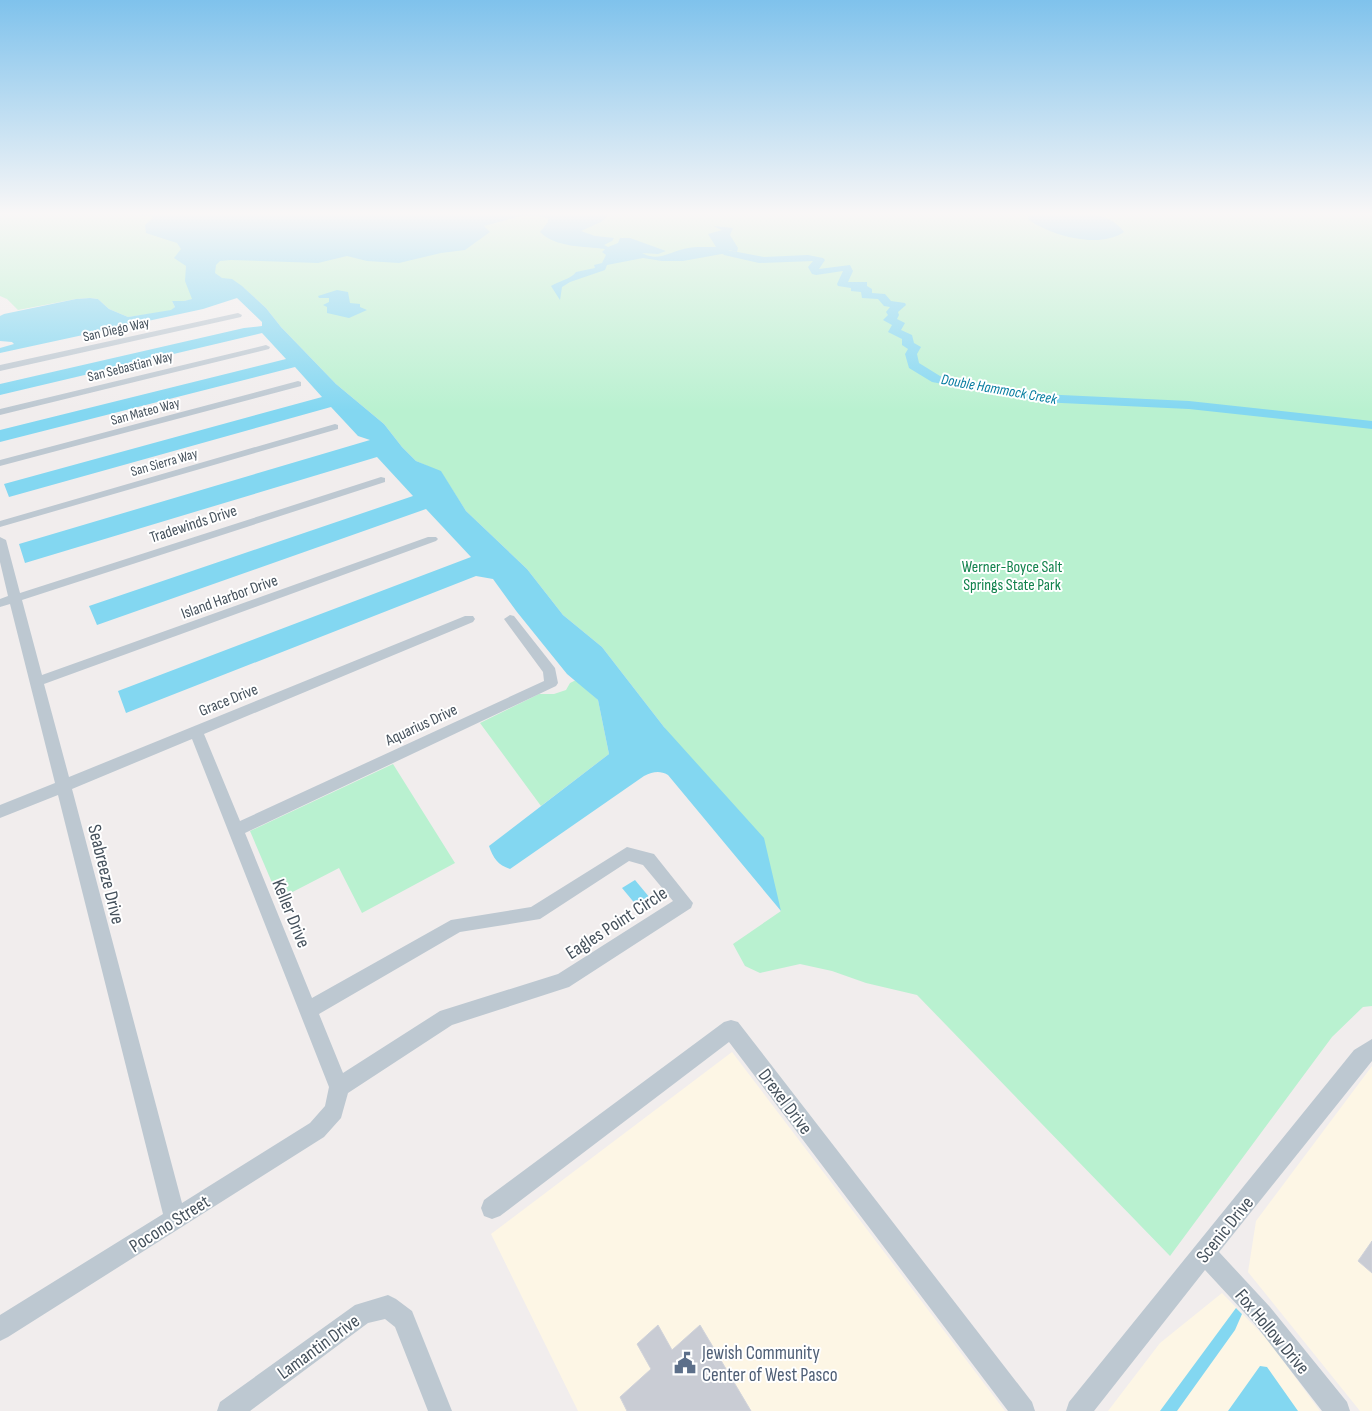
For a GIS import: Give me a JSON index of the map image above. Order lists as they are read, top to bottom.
{
  "streets": {
    "street": [
      "San Diego Way",
      "San Sebastian Way",
      "San Mateo Way",
      "San Sierra Way",
      "Tradewinds Drive",
      "Island Harbor Drive",
      "Grace Drive",
      "Aquarius Drive",
      "Seabreeze Drive",
      "Keller Drive",
      "Eagles Point Circle",
      "Drexel Drive",
      "Pocono Street",
      "Scenic Drive",
      "Fox Hollow Drive",
      "Lamantin Drive"
    ]
  },
  "crossings": [
    ["Tradewinds Drive", "Seabreeze Drive"],
    ["Island Harbor Drive", "Seabreeze Drive"],
    ["Grace Drive", "Seabreeze Drive"],
    ["Grace Drive", "Keller Drive"],
    ["Aquarius Drive", "Keller Drive"],
    ["Seabreeze Drive", "Pocono Street"],
    ["Keller Drive", "Eagles Point Circle"],
    ["Keller Drive", "Pocono Street"],
    ["Eagles Point Circle", "Pocono Street"],
    ["Scenic Drive", "Fox Hollow Drive"]
  ],
  "water": ["Double Hammock Creek"],
  "parks": ["Werner-Boyce Salt Springs State Park"],
  "places": {
    "public building": ["Jewish Community Center of West Pasco"]
  }
}
